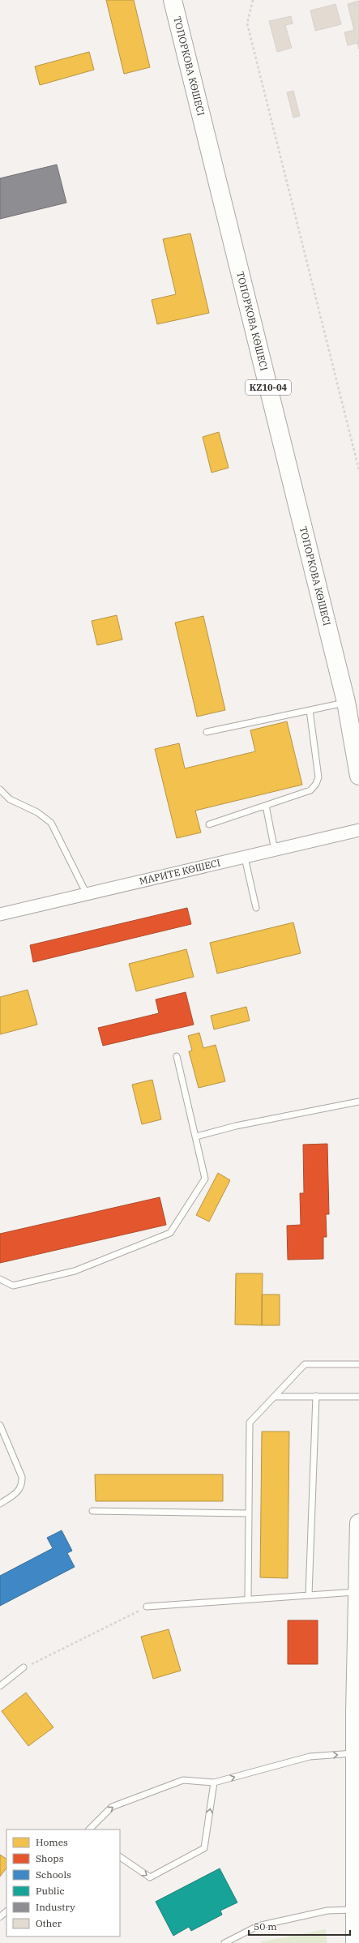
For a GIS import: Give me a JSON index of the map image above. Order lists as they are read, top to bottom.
{
  "streets": {
    "highway": ["ТОПОРКОВА КӨШЕСІ", "KZ10-04"],
    "street": ["МАРИТЕ КӨШЕСІ"]
  },
  "legend": [
    "Homes",
    "Shops",
    "Schools",
    "Public",
    "Industry",
    "Other"
  ],
  "scale_bar": "50 m"
}
